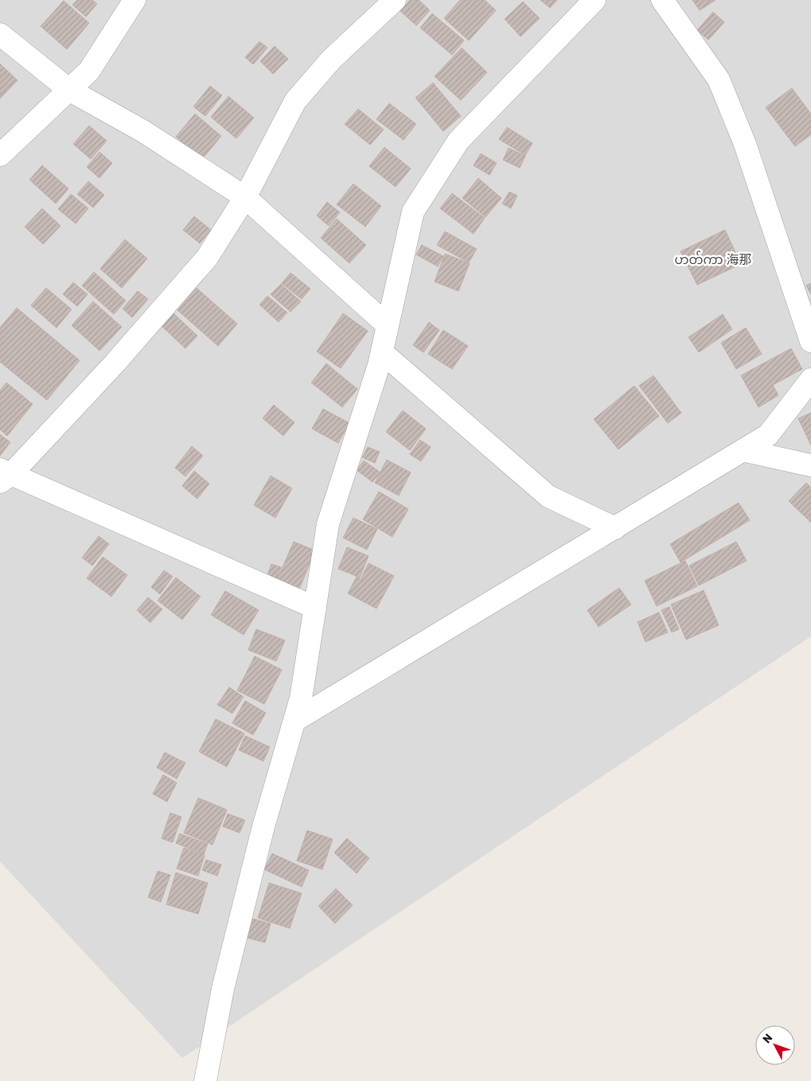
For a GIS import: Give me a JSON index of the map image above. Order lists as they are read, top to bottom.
{
  "districts": ["ဟတ်ကာ 海那"],
  "north": "top left"
}
